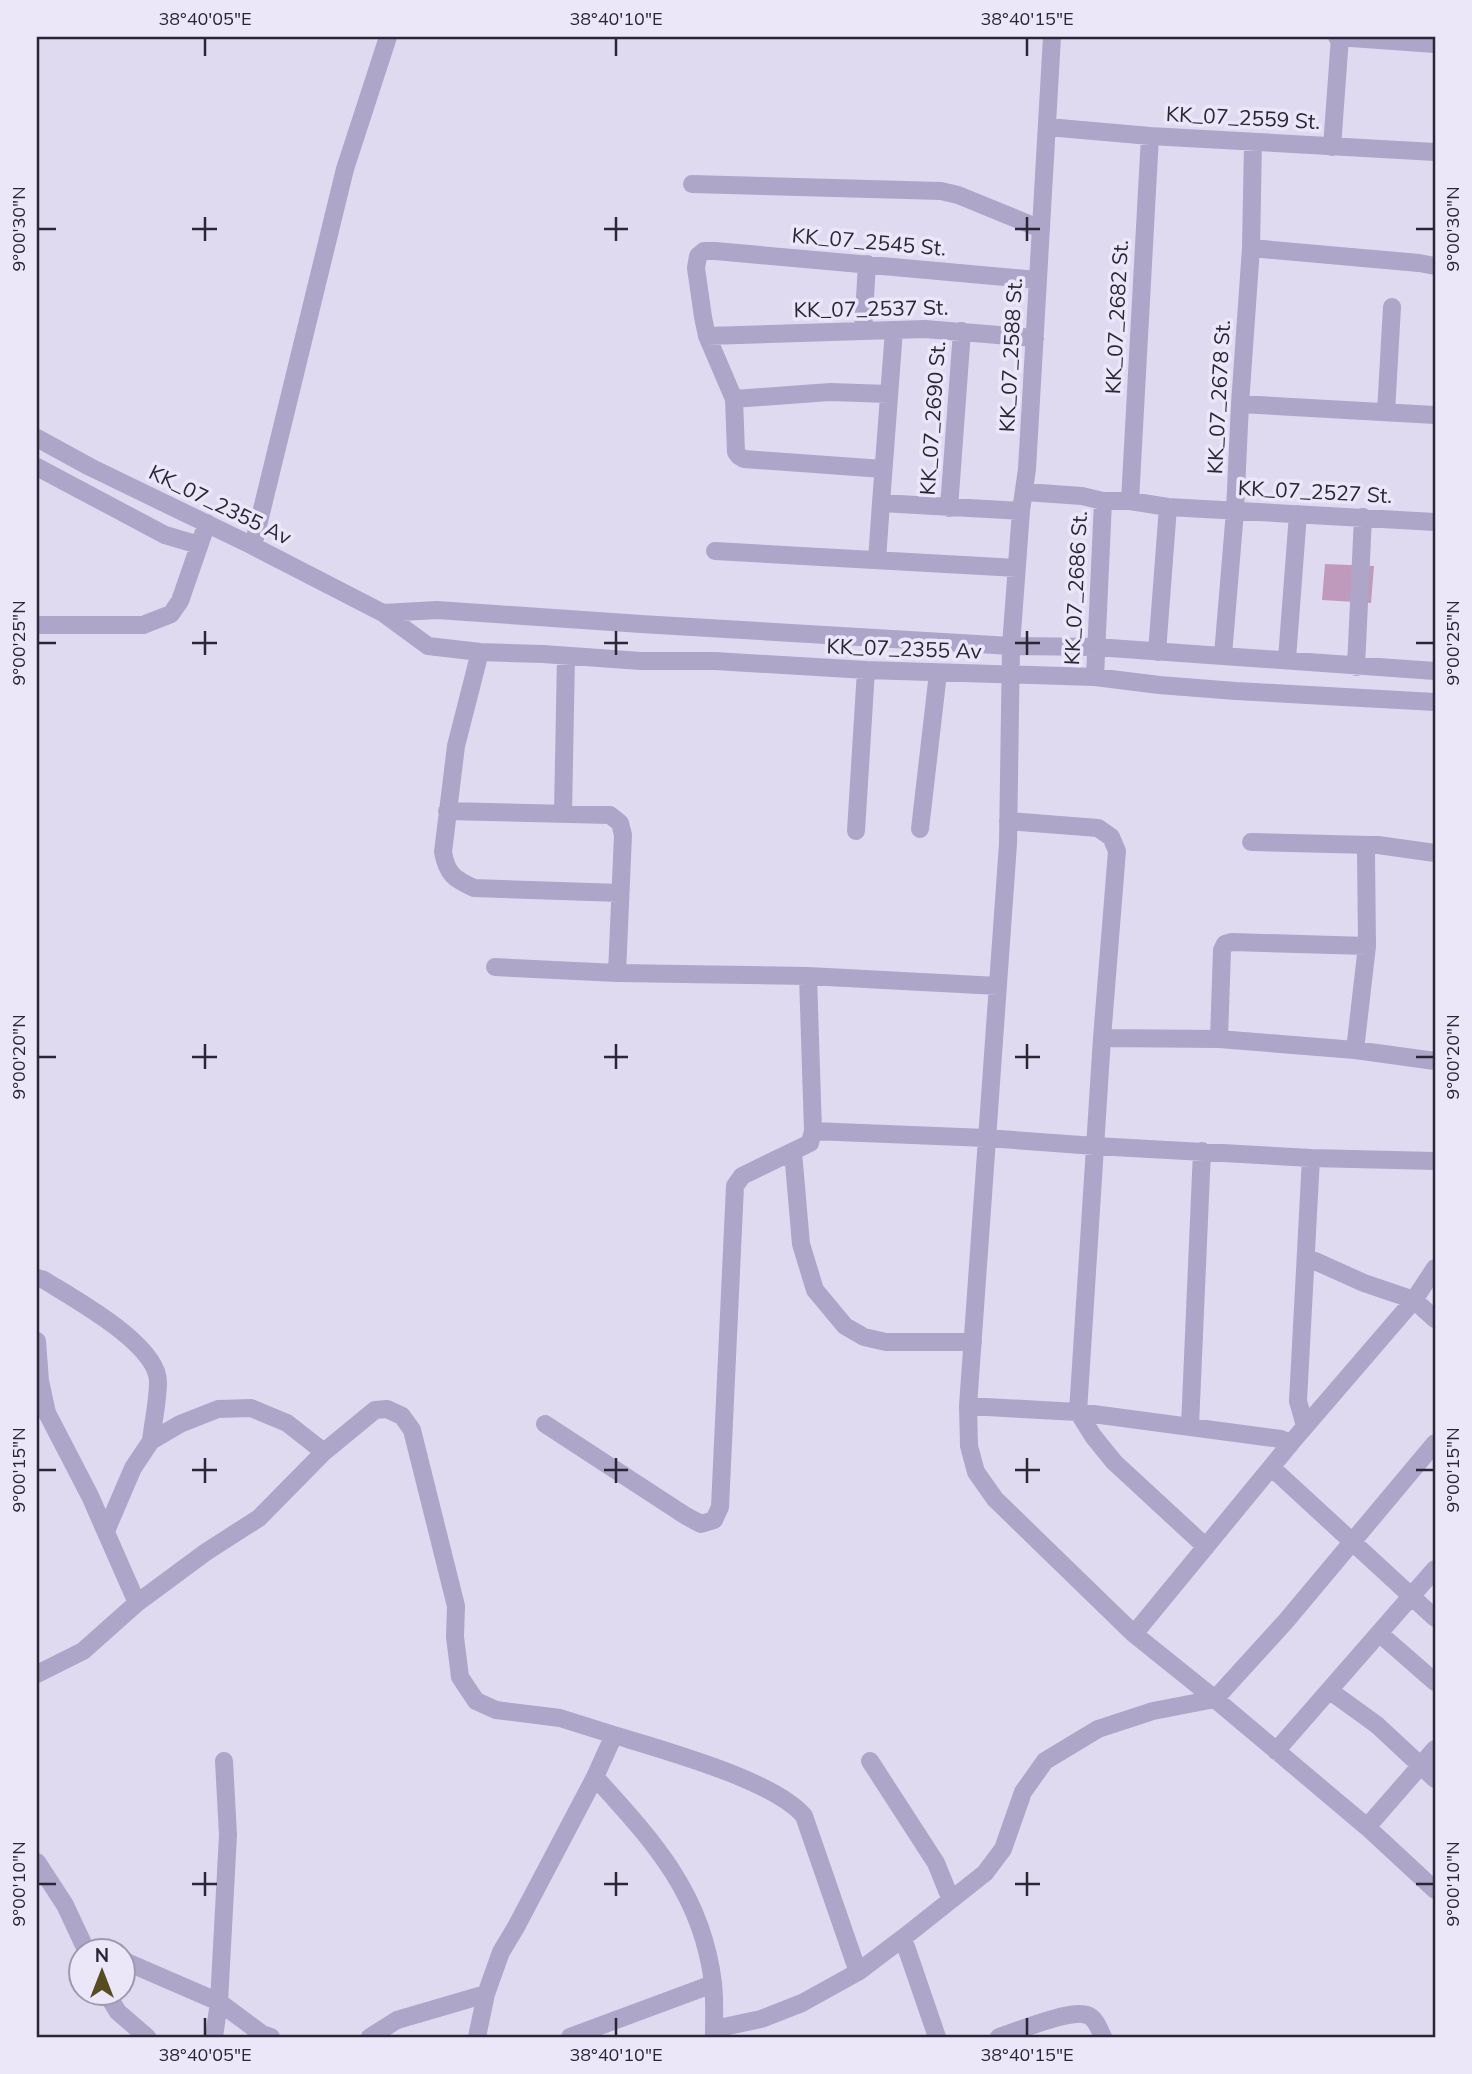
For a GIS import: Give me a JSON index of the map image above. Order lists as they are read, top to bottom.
{
  "streets": {
    "street": [
      "KK_07_2559 St.",
      "KK_07_2545 St.",
      "KK_07_2537 St.",
      "KK_07_2682 St.",
      "KK_07_2588 St.",
      "KK_07_2678 St.",
      "KK_07_2690 St.",
      "KK_07_2527 St.",
      "KK_07_2355 Av",
      "KK_07_2686 St."
    ]
  },
  "crossings": [
    ["KK_07_2559 St.", "KK_07_2682 St."],
    ["KK_07_2559 St.", "KK_07_2588 St."],
    ["KK_07_2559 St.", "KK_07_2678 St."],
    ["KK_07_2545 St.", "KK_07_2537 St."],
    ["KK_07_2545 St.", "KK_07_2588 St."],
    ["KK_07_2537 St.", "KK_07_2588 St."],
    ["KK_07_2537 St.", "KK_07_2690 St."],
    ["KK_07_2682 St.", "KK_07_2527 St."],
    ["KK_07_2588 St.", "KK_07_2527 St."],
    ["KK_07_2588 St.", "KK_07_2355 Av"],
    ["KK_07_2678 St.", "KK_07_2527 St."],
    ["KK_07_2678 St.", "KK_07_2355 Av"],
    ["KK_07_2527 St.", "KK_07_2686 St."],
    ["KK_07_2355 Av", "KK_07_2686 St."]
  ],
  "north": "top",
  "coordinates": [
    "38°40'05\"E",
    "38°40'10\"E",
    "38°40'15\"E",
    "9°00'30\"N",
    "9°00'25\"N",
    "9°00'20\"N",
    "9°00'15\"N",
    "9°00'10\"N"
  ]
}
